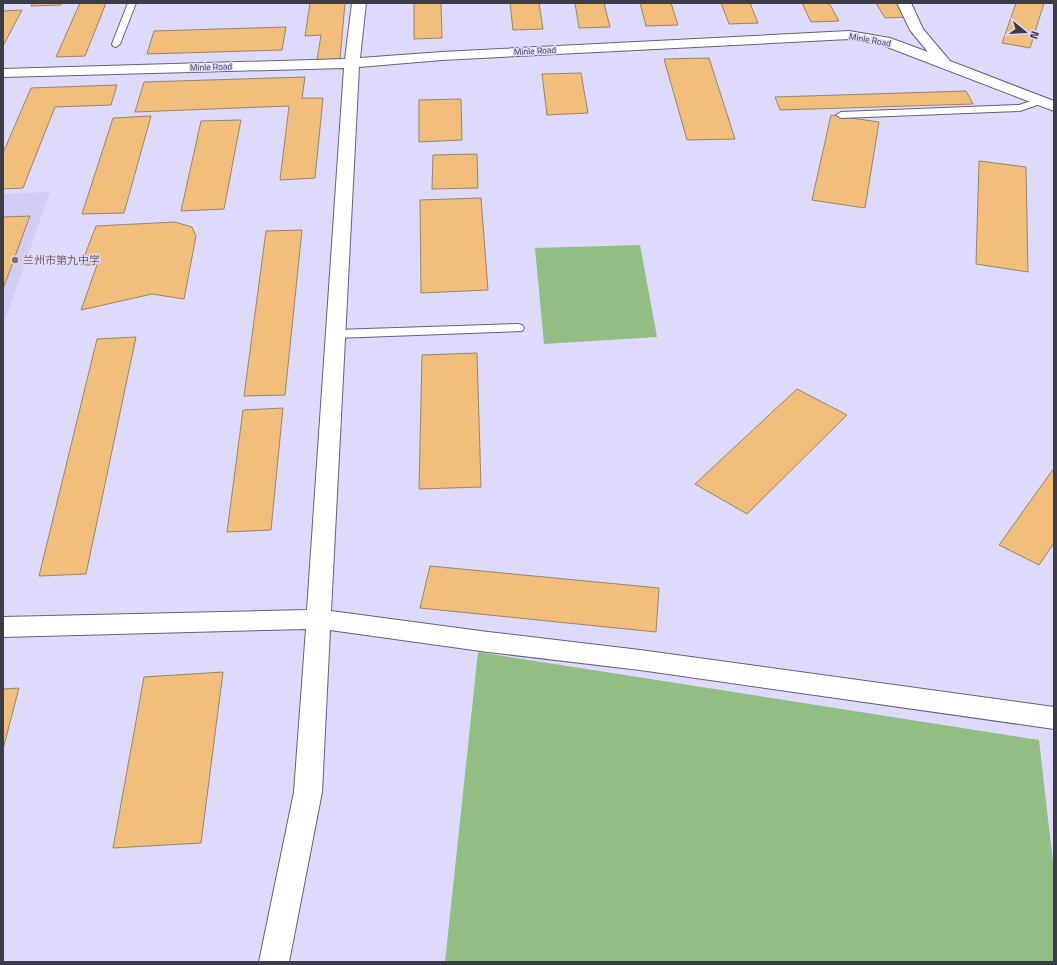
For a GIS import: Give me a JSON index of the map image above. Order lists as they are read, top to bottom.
{
  "streets": {
    "street": ["Minle Road"]
  },
  "places": ["兰州市第九中学"],
  "north": "right"
}
